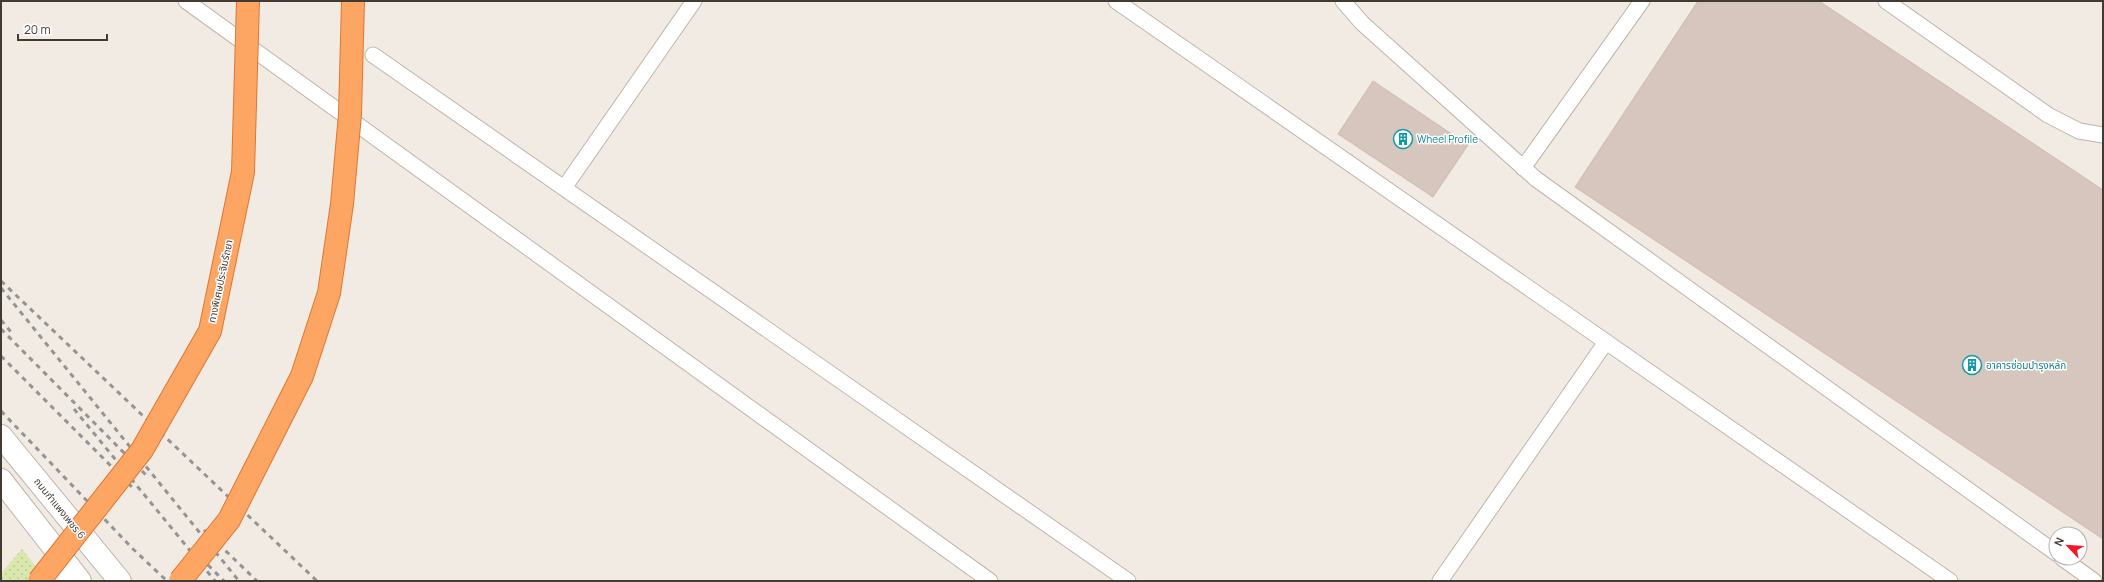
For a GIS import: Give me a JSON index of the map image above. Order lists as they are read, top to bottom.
{
  "streets": {
    "highway": ["ทางพิเศษประจิมรัถยา"],
    "street": ["ถนนกำแพงเพชร 6"]
  },
  "places": {
    "building": ["Wheel Profile", "อาคารซ่อมบำรุงหลัก"]
  },
  "scale_bar": "20 m",
  "north": "top left"
}
